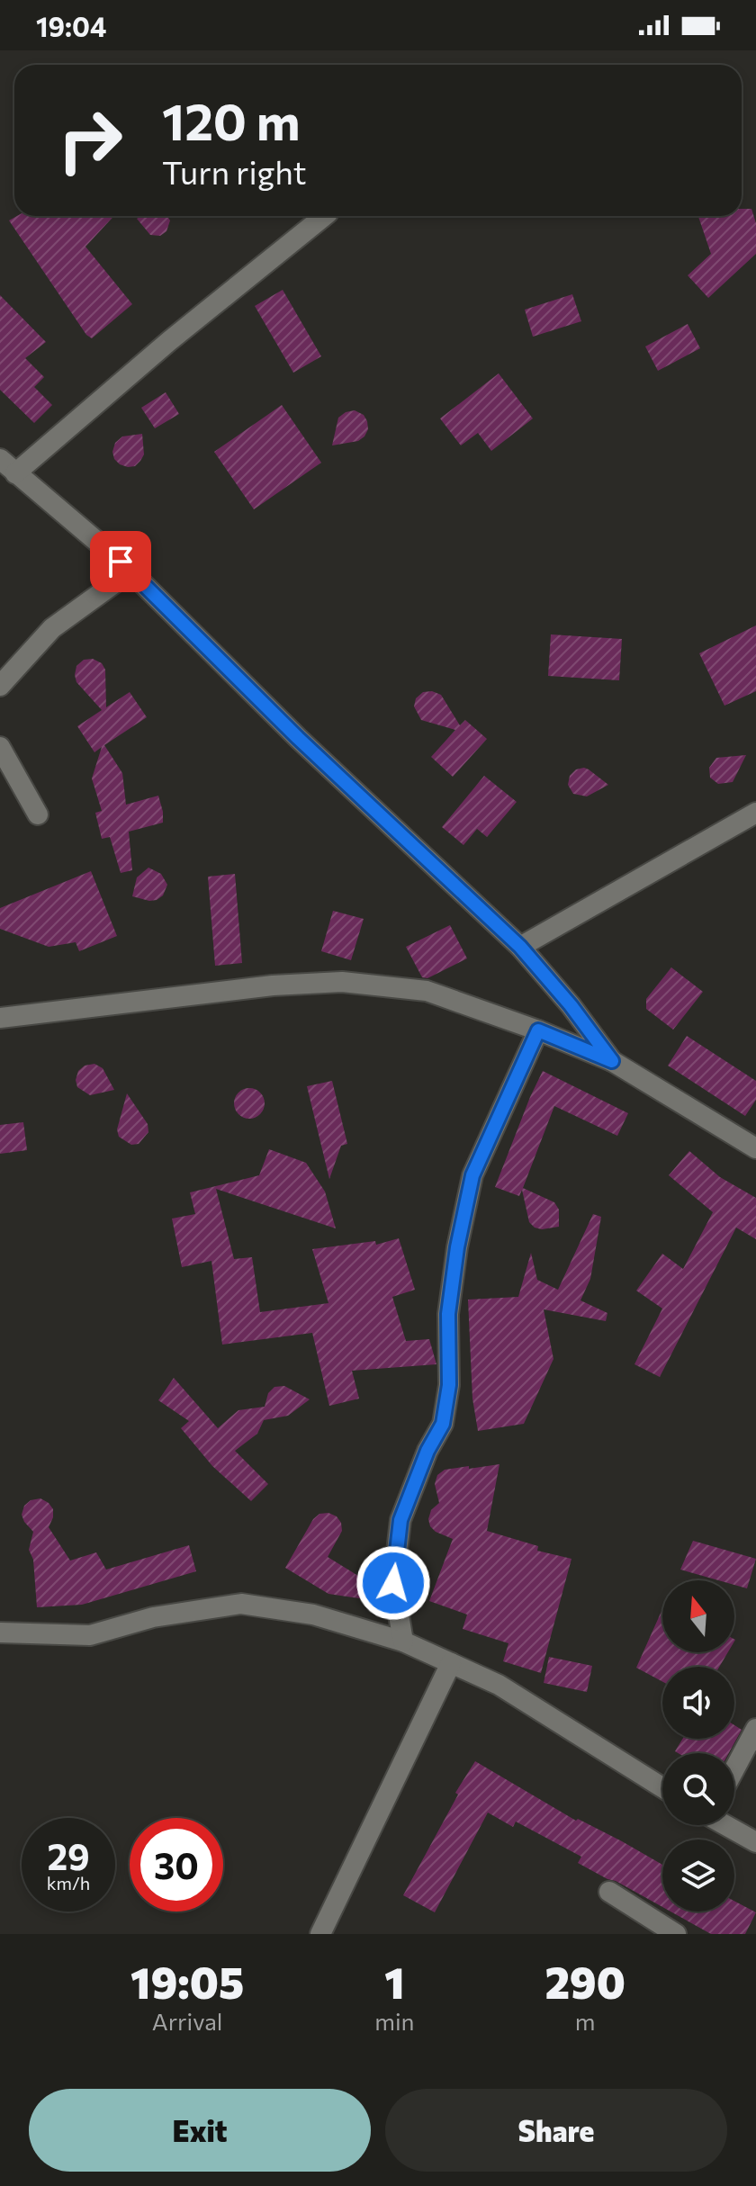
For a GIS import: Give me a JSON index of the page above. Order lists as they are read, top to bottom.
{
  "north": "top",
  "page": {
    "status": "19:04",
    "turn": ["120 m", "Turn right"],
    "speed": "29 km/h",
    "limit": "30",
    "eta": [
      "19:05",
      "Arrival",
      "1",
      "min",
      "290",
      "m"
    ],
    "buttons": ["Exit", "Share"]
  }
}
